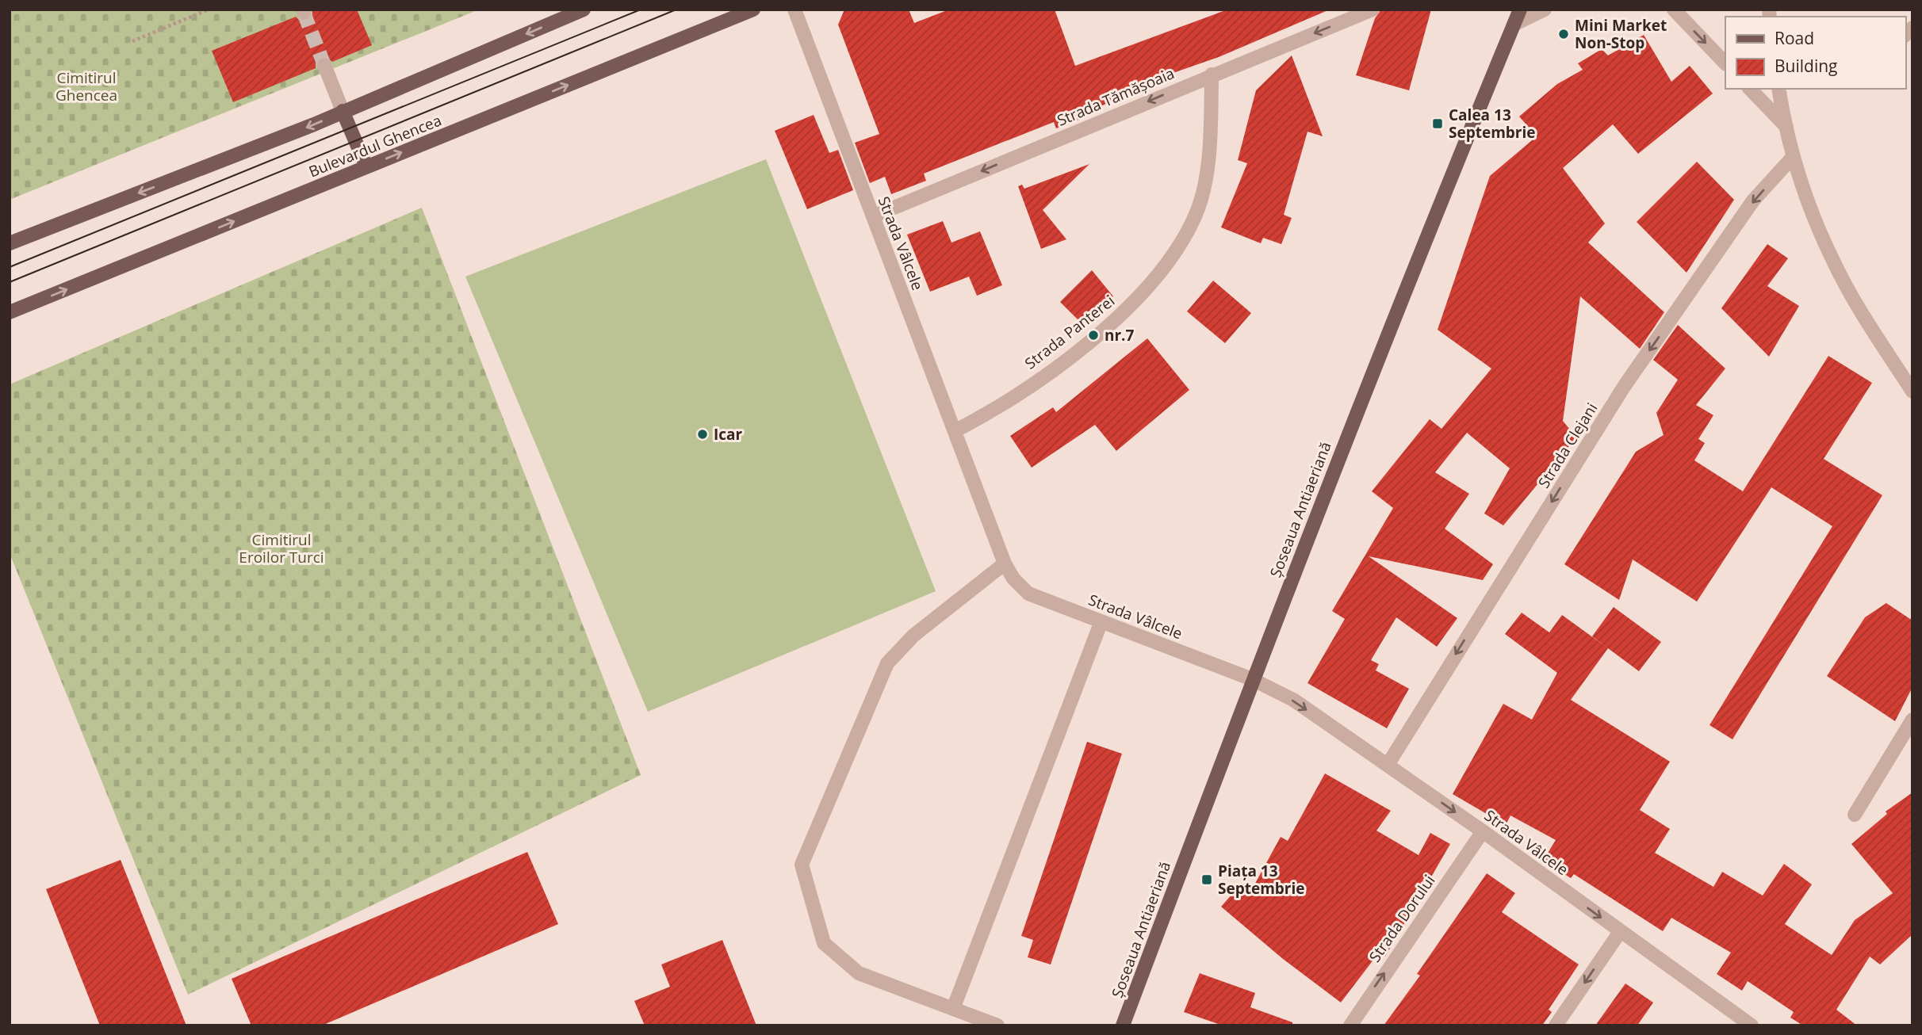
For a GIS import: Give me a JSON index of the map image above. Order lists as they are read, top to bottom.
{
  "streets": {
    "main road": ["Bulevardul Ghencea", "Șoseaua Antiaeriană"],
    "street": [
      "Strada Tămășoaia",
      "Strada Vâlcele",
      "Strada Panterei",
      "Strada Clejani",
      "Strada Dorului"
    ]
  },
  "crossings": [
    ["Strada Tămășoaia", "Strada Vâlcele"],
    ["Strada Tămășoaia", "Strada Panterei"],
    ["Strada Vâlcele", "Strada Panterei"],
    ["Strada Vâlcele", "Strada Clejani"],
    ["Strada Vâlcele", "Șoseaua Antiaeriană"],
    ["Strada Vâlcele", "Strada Dorului"]
  ],
  "one_way": ["Strada Tămășoaia", "Strada Clejani", "Strada Dorului"],
  "parks": ["Cimitirul Ghencea", "Cimitirul Eroilor Turci"],
  "places": {
    "other": ["Mini Market Non-Stop", "nr.7", "Icar"],
    "transit": ["Calea 13 Septembrie", "Piața 13 Septembrie"]
  },
  "legend": ["Road", "Building"]
}
